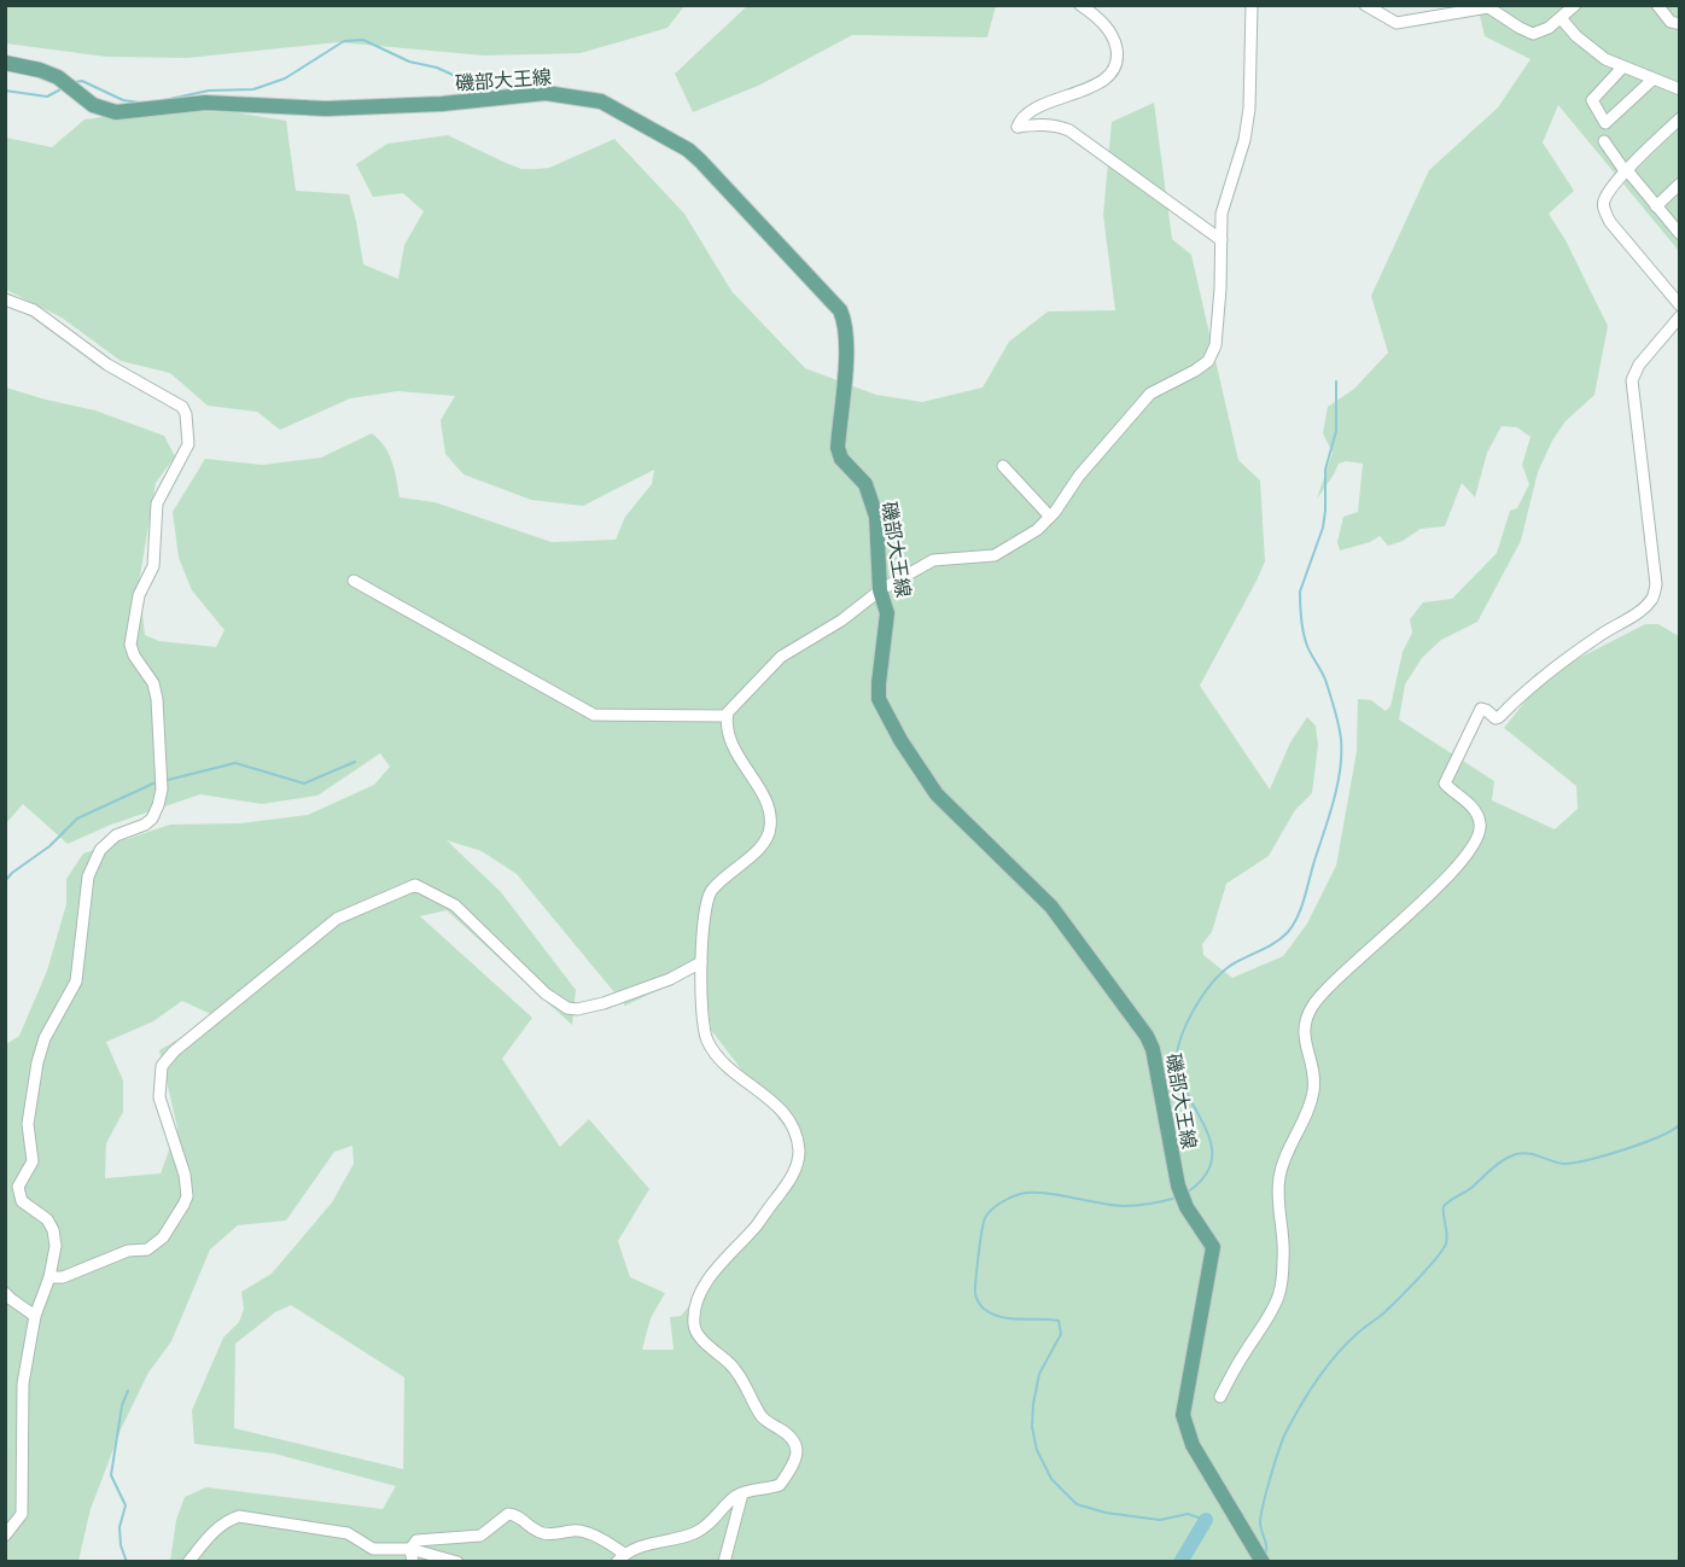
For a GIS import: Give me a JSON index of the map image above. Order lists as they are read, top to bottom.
{
  "streets": {
    "main road": ["磯部大王線"]
  }
}
